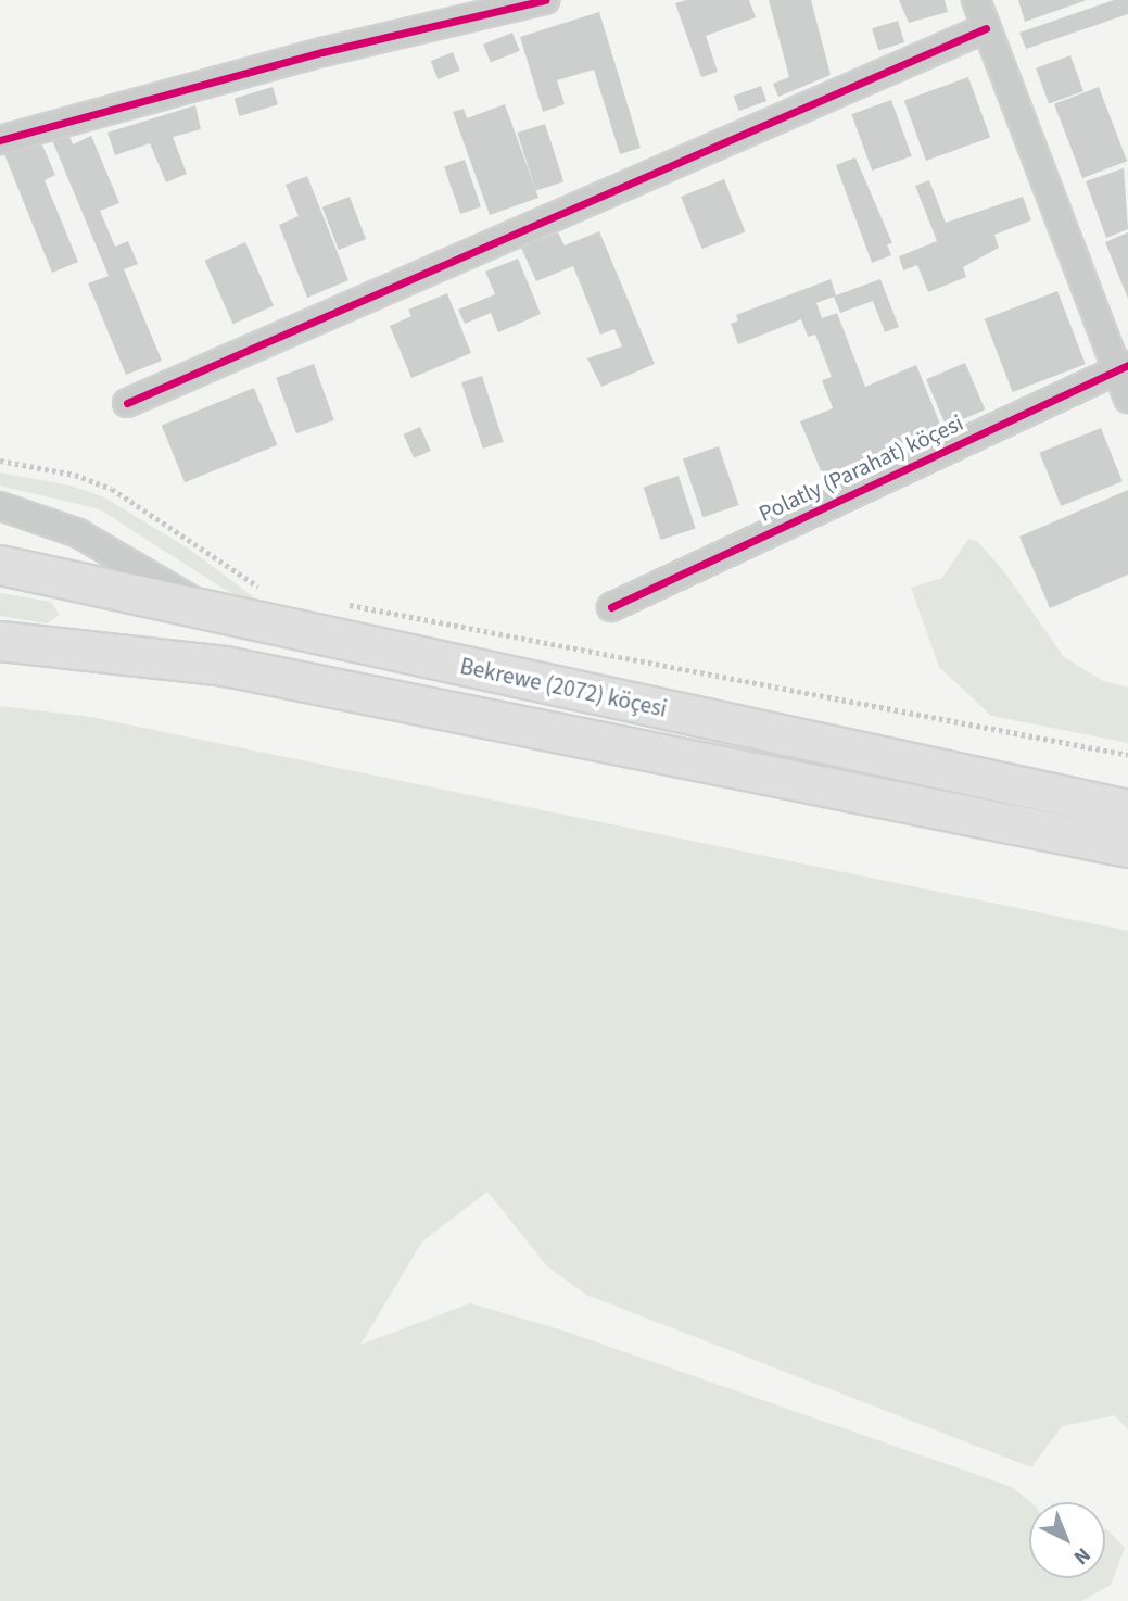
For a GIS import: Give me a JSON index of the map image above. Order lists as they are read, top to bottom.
{
  "streets": {
    "main road": ["Bekrewe (2072) köçesi"],
    "street": ["Polatly (Parahat) köçesi"]
  },
  "north": "bottom right"
}
